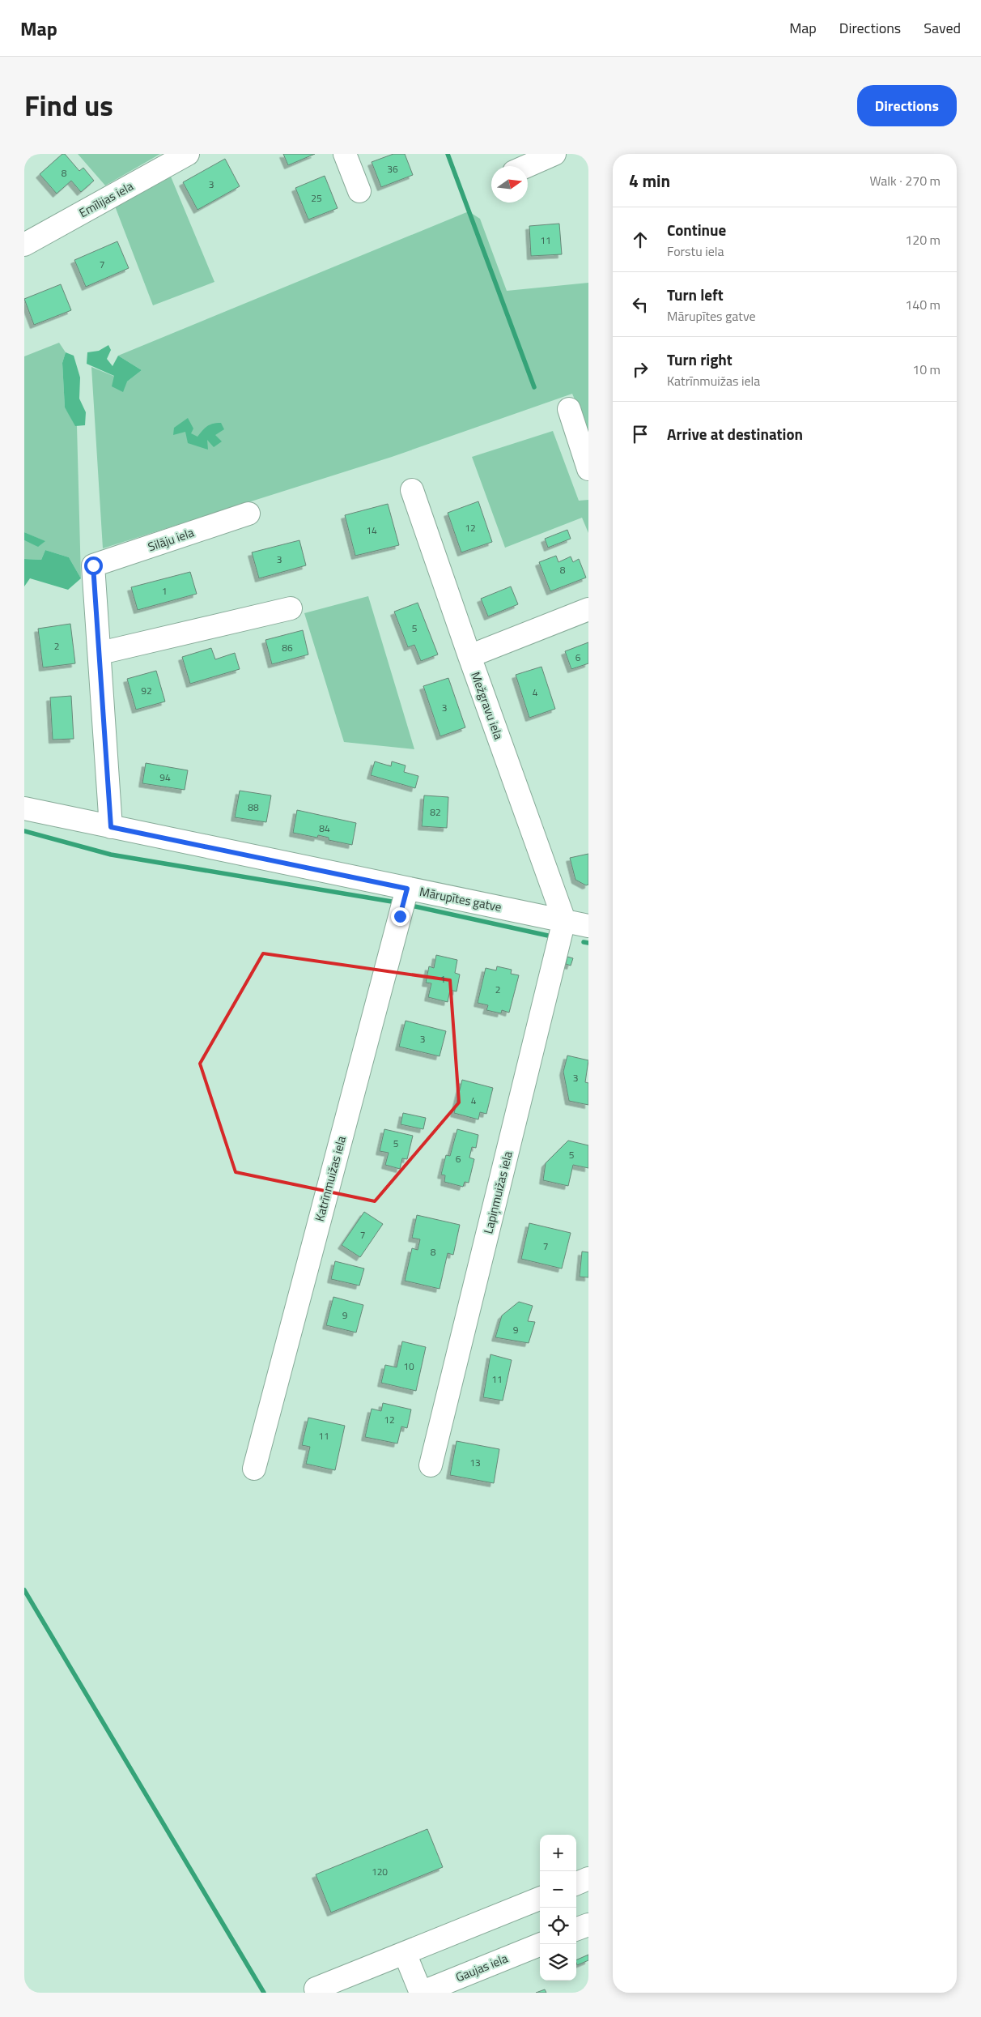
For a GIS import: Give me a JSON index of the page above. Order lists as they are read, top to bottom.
{
  "streets": {
    "street": [
      "Emīlijas iela",
      "Silāju iela",
      "Mežgravu iela",
      "Mārupītes gatve",
      "Katrīnmuižas iela",
      "Lapiņmuižas iela",
      "Gaujas iela"
    ]
  },
  "crossings": [
    ["Mežgravu iela", "Mārupītes gatve"],
    ["Mežgravu iela", "Lapiņmuižas iela"],
    ["Mārupītes gatve", "Katrīnmuižas iela"],
    ["Mārupītes gatve", "Lapiņmuižas iela"]
  ],
  "house_numbers": [
    "36",
    "8",
    "3",
    "25",
    "11",
    "7",
    "12",
    "14",
    "3",
    "8",
    "1",
    "5",
    "2",
    "86",
    "6",
    "92",
    "4",
    "3",
    "94",
    "88",
    "82",
    "84",
    "1",
    "2",
    "3",
    "3",
    "4",
    "5",
    "5",
    "6",
    "7",
    "7",
    "8",
    "9",
    "9",
    "10",
    "11",
    "12",
    "11",
    "13",
    "120"
  ],
  "north": "right",
  "page": {
    "header": "Map",
    "nav": ["Map", "Directions", "Saved"],
    "title": "Find us",
    "buttons": "Directions",
    "heading": ["4 min", "Walk · 270 m"],
    "list": [
      ["Continue", "Forstu iela", "120 m"],
      ["Turn left", "Mārupītes gatve", "140 m"],
      ["Turn right", "Katrīnmuižas iela", "10 m"],
      "Arrive at destination"
    ],
    "map_buttons": ["+", "−"]
  }
}
